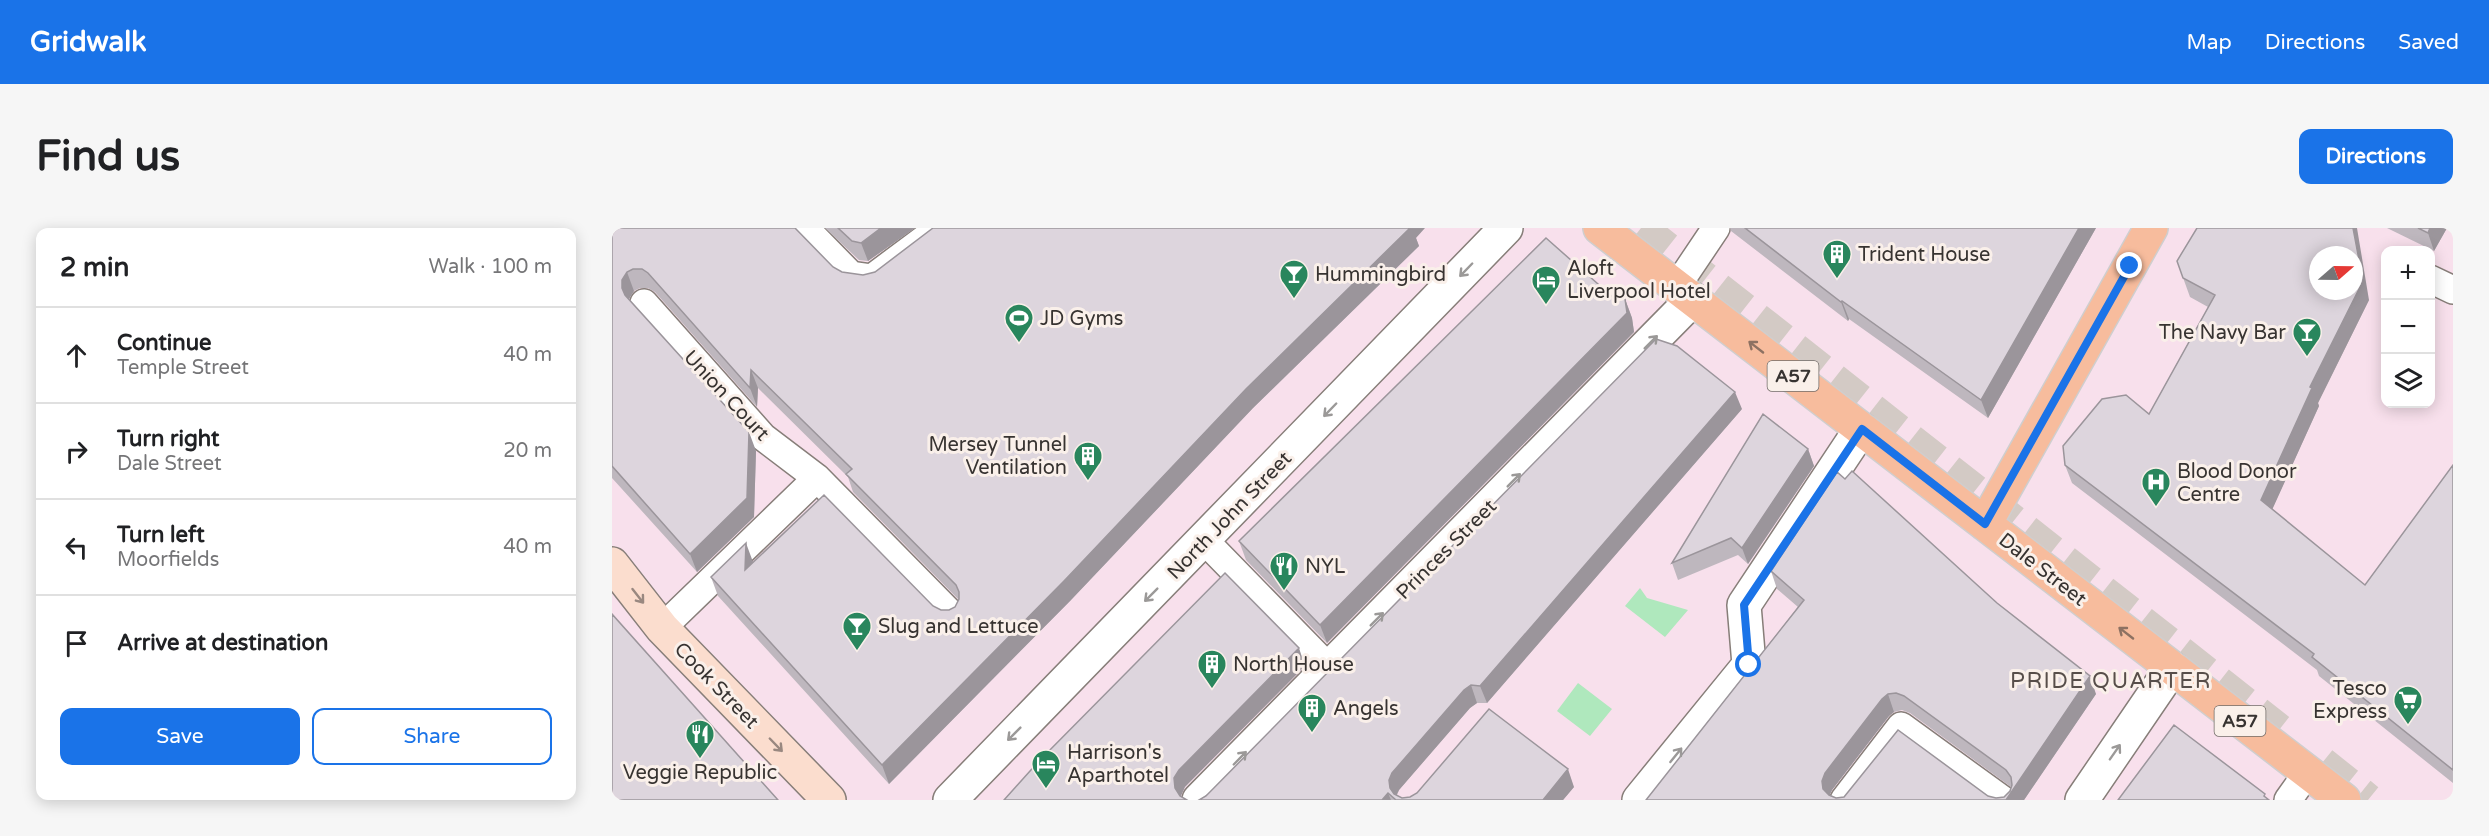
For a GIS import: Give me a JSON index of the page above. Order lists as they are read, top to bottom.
{
  "streets": {
    "main road": ["A57", "Dale Street"],
    "street": ["North John Street", "Princes Street", "Cook Street"],
    "lane": ["Union Court"]
  },
  "crossings": [
    ["Princes Street", "Dale Street"]
  ],
  "one_way": ["North John Street", "Dale Street", "Cook Street"],
  "districts": ["PRIDE QUARTER"],
  "places": {
    "building": [
      "Trident House",
      "Mersey Tunnel Ventilation",
      "North House",
      "Angels"
    ],
    "bar": ["Hummingbird", "The Navy Bar", "Slug and Lettuce"],
    "hotel": ["Aloft Liverpool Hotel", "Harrison's Aparthotel"],
    "sports": ["JD Gyms"],
    "hospital": ["Blood Donor Centre"],
    "restaurant": ["NYL", "Veggie Republic"],
    "supermarket": ["Tesco Express"]
  },
  "north": "right",
  "page": {
    "header": "Gridwalk",
    "nav": ["Map", "Directions", "Saved"],
    "buttons": [
      "Directions",
      ["Save", "Share"]
    ],
    "title": "Find us",
    "heading": ["2 min", "Walk · 100 m"],
    "map_buttons": ["+", "−"],
    "list": [
      ["Continue", "Temple Street", "40 m"],
      ["Turn right", "Dale Street", "20 m"],
      ["Turn left", "Moorfields", "40 m"],
      "Arrive at destination"
    ]
  }
}
